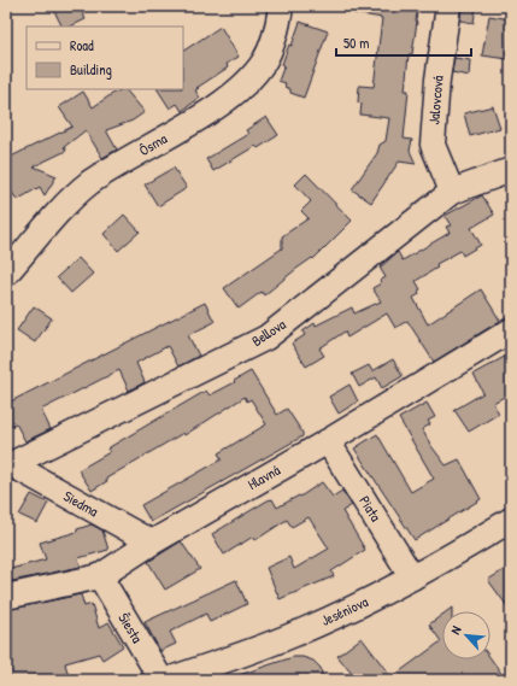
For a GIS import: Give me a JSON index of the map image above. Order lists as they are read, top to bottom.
{
  "streets": {
    "street": [
      "Jalovcová",
      "Ôsma",
      "Bellova",
      "Hlavná",
      "Siedma",
      "Piata",
      "Jeséniova",
      "Šiesta"
    ]
  },
  "crossings": [
    ["Jalovcová", "Bellova"],
    ["Bellova", "Siedma"],
    ["Hlavná", "Siedma"],
    ["Hlavná", "Piata"],
    ["Hlavná", "Šiesta"],
    ["Piata", "Jeséniova"]
  ],
  "legend": ["Road", "Building"],
  "scale_bar": "50 m",
  "north": "top left"
}
